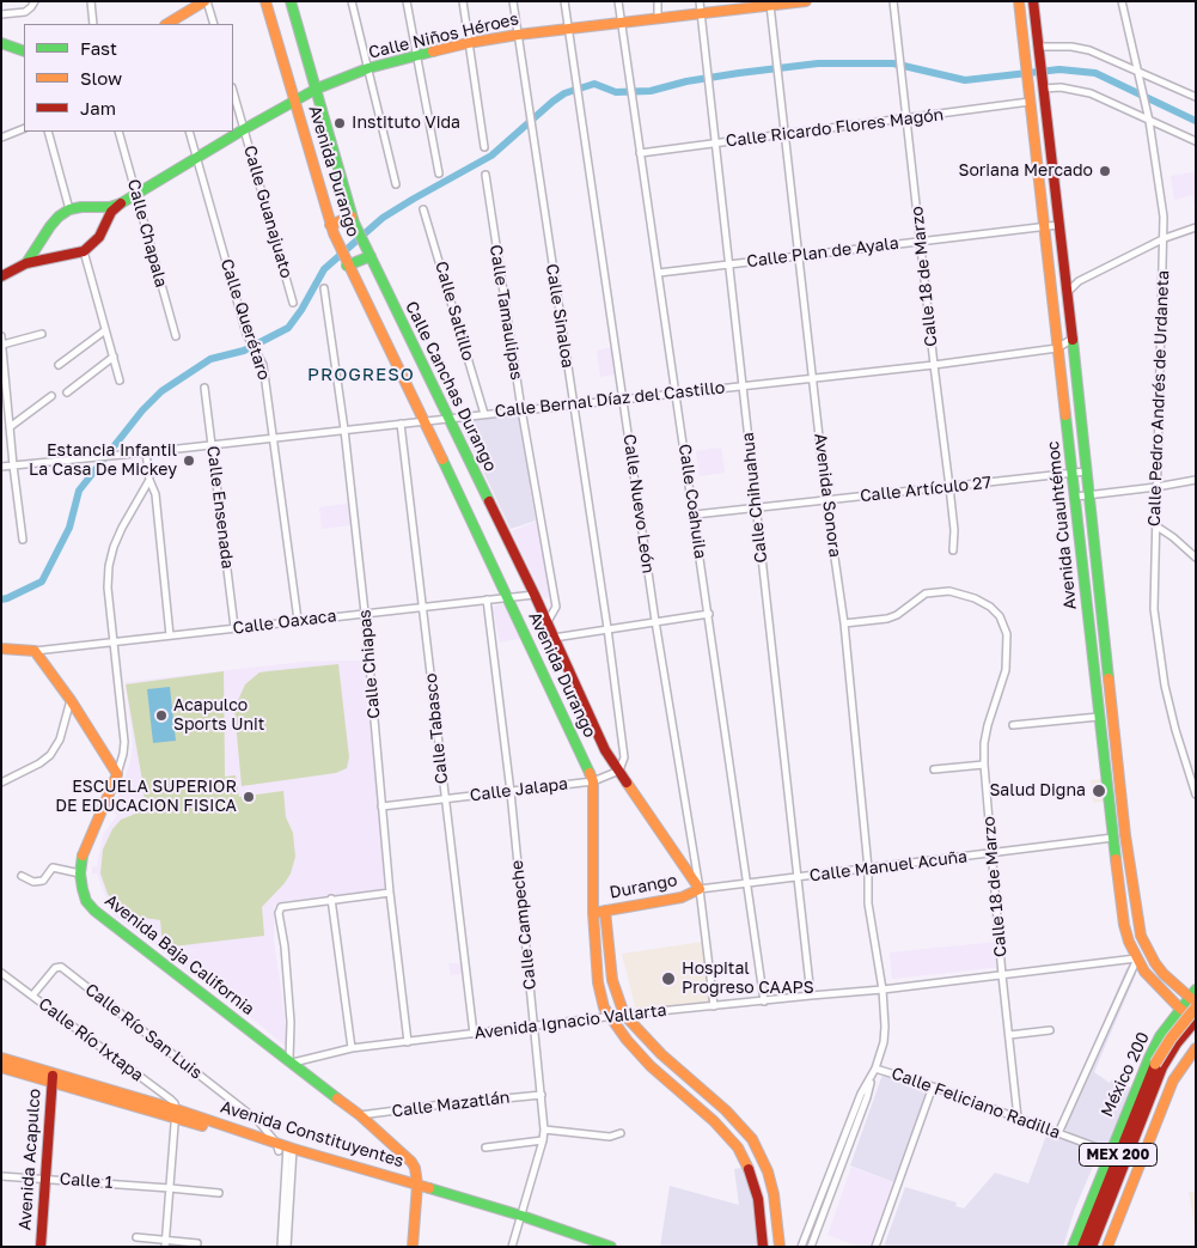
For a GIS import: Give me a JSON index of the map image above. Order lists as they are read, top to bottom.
{
  "streets": {
    "main road": [
      "Calle Niños Héroes",
      "Avenida Durango",
      "Calle Canchas Durango",
      "Avenida Cuauhtémoc",
      "Durango",
      "Avenida Baja California",
      "México 200",
      "Avenida Constituyentes",
      "MEX 200",
      "Avenida Acapulco"
    ],
    "street": [
      "Calle Ricardo Flores Magón",
      "Calle Guanajuato",
      "Calle Chapala",
      "Calle Plan de Ayala",
      "Calle 18 de Marzo",
      "Calle Saltillo",
      "Calle Tamaulipas",
      "Calle Sinaloa",
      "Calle Querétaro",
      "Calle Pedro Andrés de Urdaneta",
      "Calle Bernal Díaz del Castillo",
      "Calle Artículo 27",
      "Avenida Sonora",
      "Calle Chihuahua",
      "Calle Coahuila",
      "Calle Nuevo León",
      "Calle Ensenada",
      "Calle Oaxaca",
      "Calle Chiapas",
      "Calle Tabasco",
      "Calle Jalapa",
      "Calle Manuel Acuña",
      "Calle Campeche",
      "Avenida Ignacio Vallarta",
      "Calle Río San Luis",
      "Calle Río Ixtapa",
      "Calle Feliciano Radilla",
      "Calle Mazatlán",
      "Calle 1"
    ]
  },
  "crossings": [
    ["Calle Niños Héroes", "Avenida Durango"],
    ["Calle Niños Héroes", "Calle Guanajuato"],
    ["Calle Niños Héroes", "Calle Chapala"],
    ["Calle Niños Héroes", "Calle Sinaloa"],
    ["Calle Niños Héroes", "Calle Querétaro"],
    ["Calle Niños Héroes", "Calle Canchas Durango"],
    ["Calle Niños Héroes", "Avenida Sonora"],
    ["Calle Niños Héroes", "Calle Chihuahua"],
    ["Calle Niños Héroes", "Calle Coahuila"],
    ["Calle Niños Héroes", "Calle Nuevo León"],
    ["Calle Ricardo Flores Magón", "Calle 18 de Marzo"],
    ["Calle Ricardo Flores Magón", "Avenida Sonora"],
    ["Calle Ricardo Flores Magón", "Calle Chihuahua"],
    ["Calle Ricardo Flores Magón", "Calle Coahuila"],
    ["Calle Ricardo Flores Magón", "Avenida Cuauhtémoc"],
    ["Avenida Durango", "Calle Bernal Díaz del Castillo"],
    ["Avenida Durango", "Calle Oaxaca"],
    ["Avenida Durango", "Calle Jalapa"],
    ["Avenida Durango", "Durango"],
    ["Avenida Durango", "Avenida Ignacio Vallarta"],
    ["Calle Plan de Ayala", "Calle 18 de Marzo"],
    ["Calle Plan de Ayala", "Avenida Sonora"],
    ["Calle Plan de Ayala", "Calle Chihuahua"],
    ["Calle Plan de Ayala", "Calle Coahuila"],
    ["Calle Plan de Ayala", "Avenida Cuauhtémoc"],
    ["Calle 18 de Marzo", "Calle Bernal Díaz del Castillo"],
    ["Calle 18 de Marzo", "Calle Artículo 27"],
    ["Calle 18 de Marzo", "Avenida Sonora"],
    ["Calle 18 de Marzo", "Calle Manuel Acuña"],
    ["Calle 18 de Marzo", "Avenida Ignacio Vallarta"],
    ["Calle 18 de Marzo", "Calle Feliciano Radilla"],
    ["Calle Saltillo", "Calle Bernal Díaz del Castillo"],
    ["Calle Tamaulipas", "Calle Canchas Durango"],
    ["Calle Tamaulipas", "Calle Bernal Díaz del Castillo"],
    ["Calle Sinaloa", "Calle Canchas Durango"],
    ["Calle Sinaloa", "Calle Bernal Díaz del Castillo"],
    ["Calle Sinaloa", "Calle Jalapa"],
    ["Calle Querétaro", "Calle Bernal Díaz del Castillo"],
    ["Calle Querétaro", "Calle Oaxaca"],
    ["Calle Canchas Durango", "Calle Bernal Díaz del Castillo"],
    ["Calle Canchas Durango", "Calle Oaxaca"],
    ["Calle Canchas Durango", "Calle Jalapa"],
    ["Calle Bernal Díaz del Castillo", "Avenida Sonora"],
    ["Calle Bernal Díaz del Castillo", "Calle Chihuahua"],
    ["Calle Bernal Díaz del Castillo", "Calle Coahuila"],
    ["Calle Bernal Díaz del Castillo", "Calle Nuevo León"],
    ["Calle Bernal Díaz del Castillo", "Calle Ensenada"],
    ["Calle Bernal Díaz del Castillo", "Avenida Cuauhtémoc"],
    ["Calle Bernal Díaz del Castillo", "Calle Chiapas"],
    ["Calle Bernal Díaz del Castillo", "Calle Tabasco"],
    ["Calle Artículo 27", "Avenida Sonora"],
    ["Calle Artículo 27", "Calle Chihuahua"],
    ["Calle Artículo 27", "Calle Coahuila"],
    ["Calle Artículo 27", "Avenida Cuauhtémoc"],
    ["Avenida Sonora", "Calle Manuel Acuña"],
    ["Avenida Sonora", "Avenida Ignacio Vallarta"],
    ["Avenida Sonora", "Calle Feliciano Radilla"],
    ["Calle Chihuahua", "Calle Manuel Acuña"],
    ["Calle Chihuahua", "Avenida Ignacio Vallarta"],
    ["Calle Coahuila", "Calle Manuel Acuña"],
    ["Calle Coahuila", "Avenida Ignacio Vallarta"],
    ["Calle Nuevo León", "Calle Manuel Acuña"],
    ["Calle Nuevo León", "Durango"],
    ["Calle Nuevo León", "Avenida Ignacio Vallarta"],
    ["Calle Ensenada", "Calle Oaxaca"],
    ["Avenida Cuauhtémoc", "Calle Manuel Acuña"],
    ["Avenida Cuauhtémoc", "Avenida Ignacio Vallarta"],
    ["Avenida Cuauhtémoc", "México 200"],
    ["Calle Oaxaca", "Calle Chiapas"],
    ["Calle Oaxaca", "Calle Tabasco"],
    ["Calle Oaxaca", "Calle Campeche"],
    ["Calle Oaxaca", "Avenida Baja California"],
    ["Calle Chiapas", "Calle Jalapa"],
    ["Calle Chiapas", "Avenida Ignacio Vallarta"],
    ["Calle Tabasco", "Calle Jalapa"],
    ["Calle Tabasco", "Avenida Ignacio Vallarta"],
    ["Calle Jalapa", "Calle Campeche"],
    ["Calle Manuel Acuña", "Durango"],
    ["Calle Campeche", "Avenida Ignacio Vallarta"],
    ["Calle Campeche", "Calle Mazatlán"],
    ["Calle Campeche", "Avenida Constituyentes"],
    ["Avenida Baja California", "Avenida Ignacio Vallarta"],
    ["Avenida Baja California", "Calle Mazatlán"],
    ["Avenida Baja California", "Avenida Constituyentes"],
    ["Calle Río San Luis", "Calle Río Ixtapa"],
    ["Calle Río San Luis", "Avenida Constituyentes"],
    ["Calle Río Ixtapa", "Avenida Constituyentes"],
    ["México 200", "Calle Feliciano Radilla"],
    ["Avenida Constituyentes", "Avenida Acapulco"],
    ["Avenida Acapulco", "Calle 1"]
  ],
  "districts": ["PROGRESO"],
  "places": [
    "Instituto Vida",
    "Soriana Mercado",
    "Estancia Infantil La Casa De Mickey",
    "Acapulco Sports Unit",
    "Salud Digna",
    "ESCUELA SUPERIOR DE EDUCACION FISICA",
    "Hospital Progreso CAAPS"
  ],
  "legend": ["Fast", "Slow", "Jam"]
}
